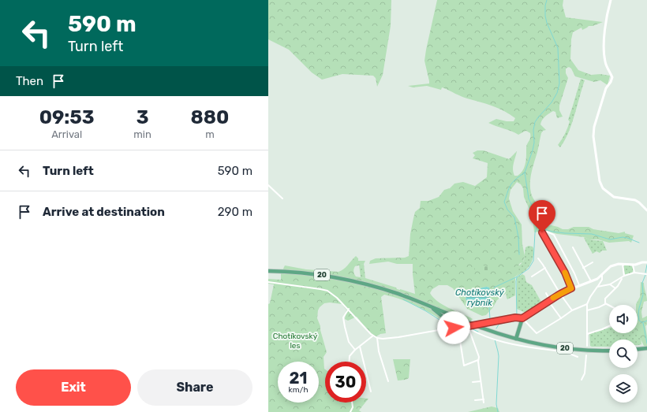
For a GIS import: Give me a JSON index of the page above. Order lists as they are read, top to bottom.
{
  "streets": {
    "main road": ["20"]
  },
  "water": ["Chotíkovský rybník"],
  "parks": ["Chotíkovský les"],
  "page": {
    "turn": ["590 m", "Turn left"],
    "then": "Then",
    "eta": [
      "09:53",
      "Arrival",
      "3",
      "min",
      "880",
      "m"
    ],
    "list": [
      {
        "name": "Turn left",
        "value": "590 m"
      },
      {
        "name": "Arrive at destination",
        "value": "290 m"
      }
    ],
    "speed": "21 km/h",
    "limit": "30",
    "buttons": ["Exit", "Share"]
  }
}
